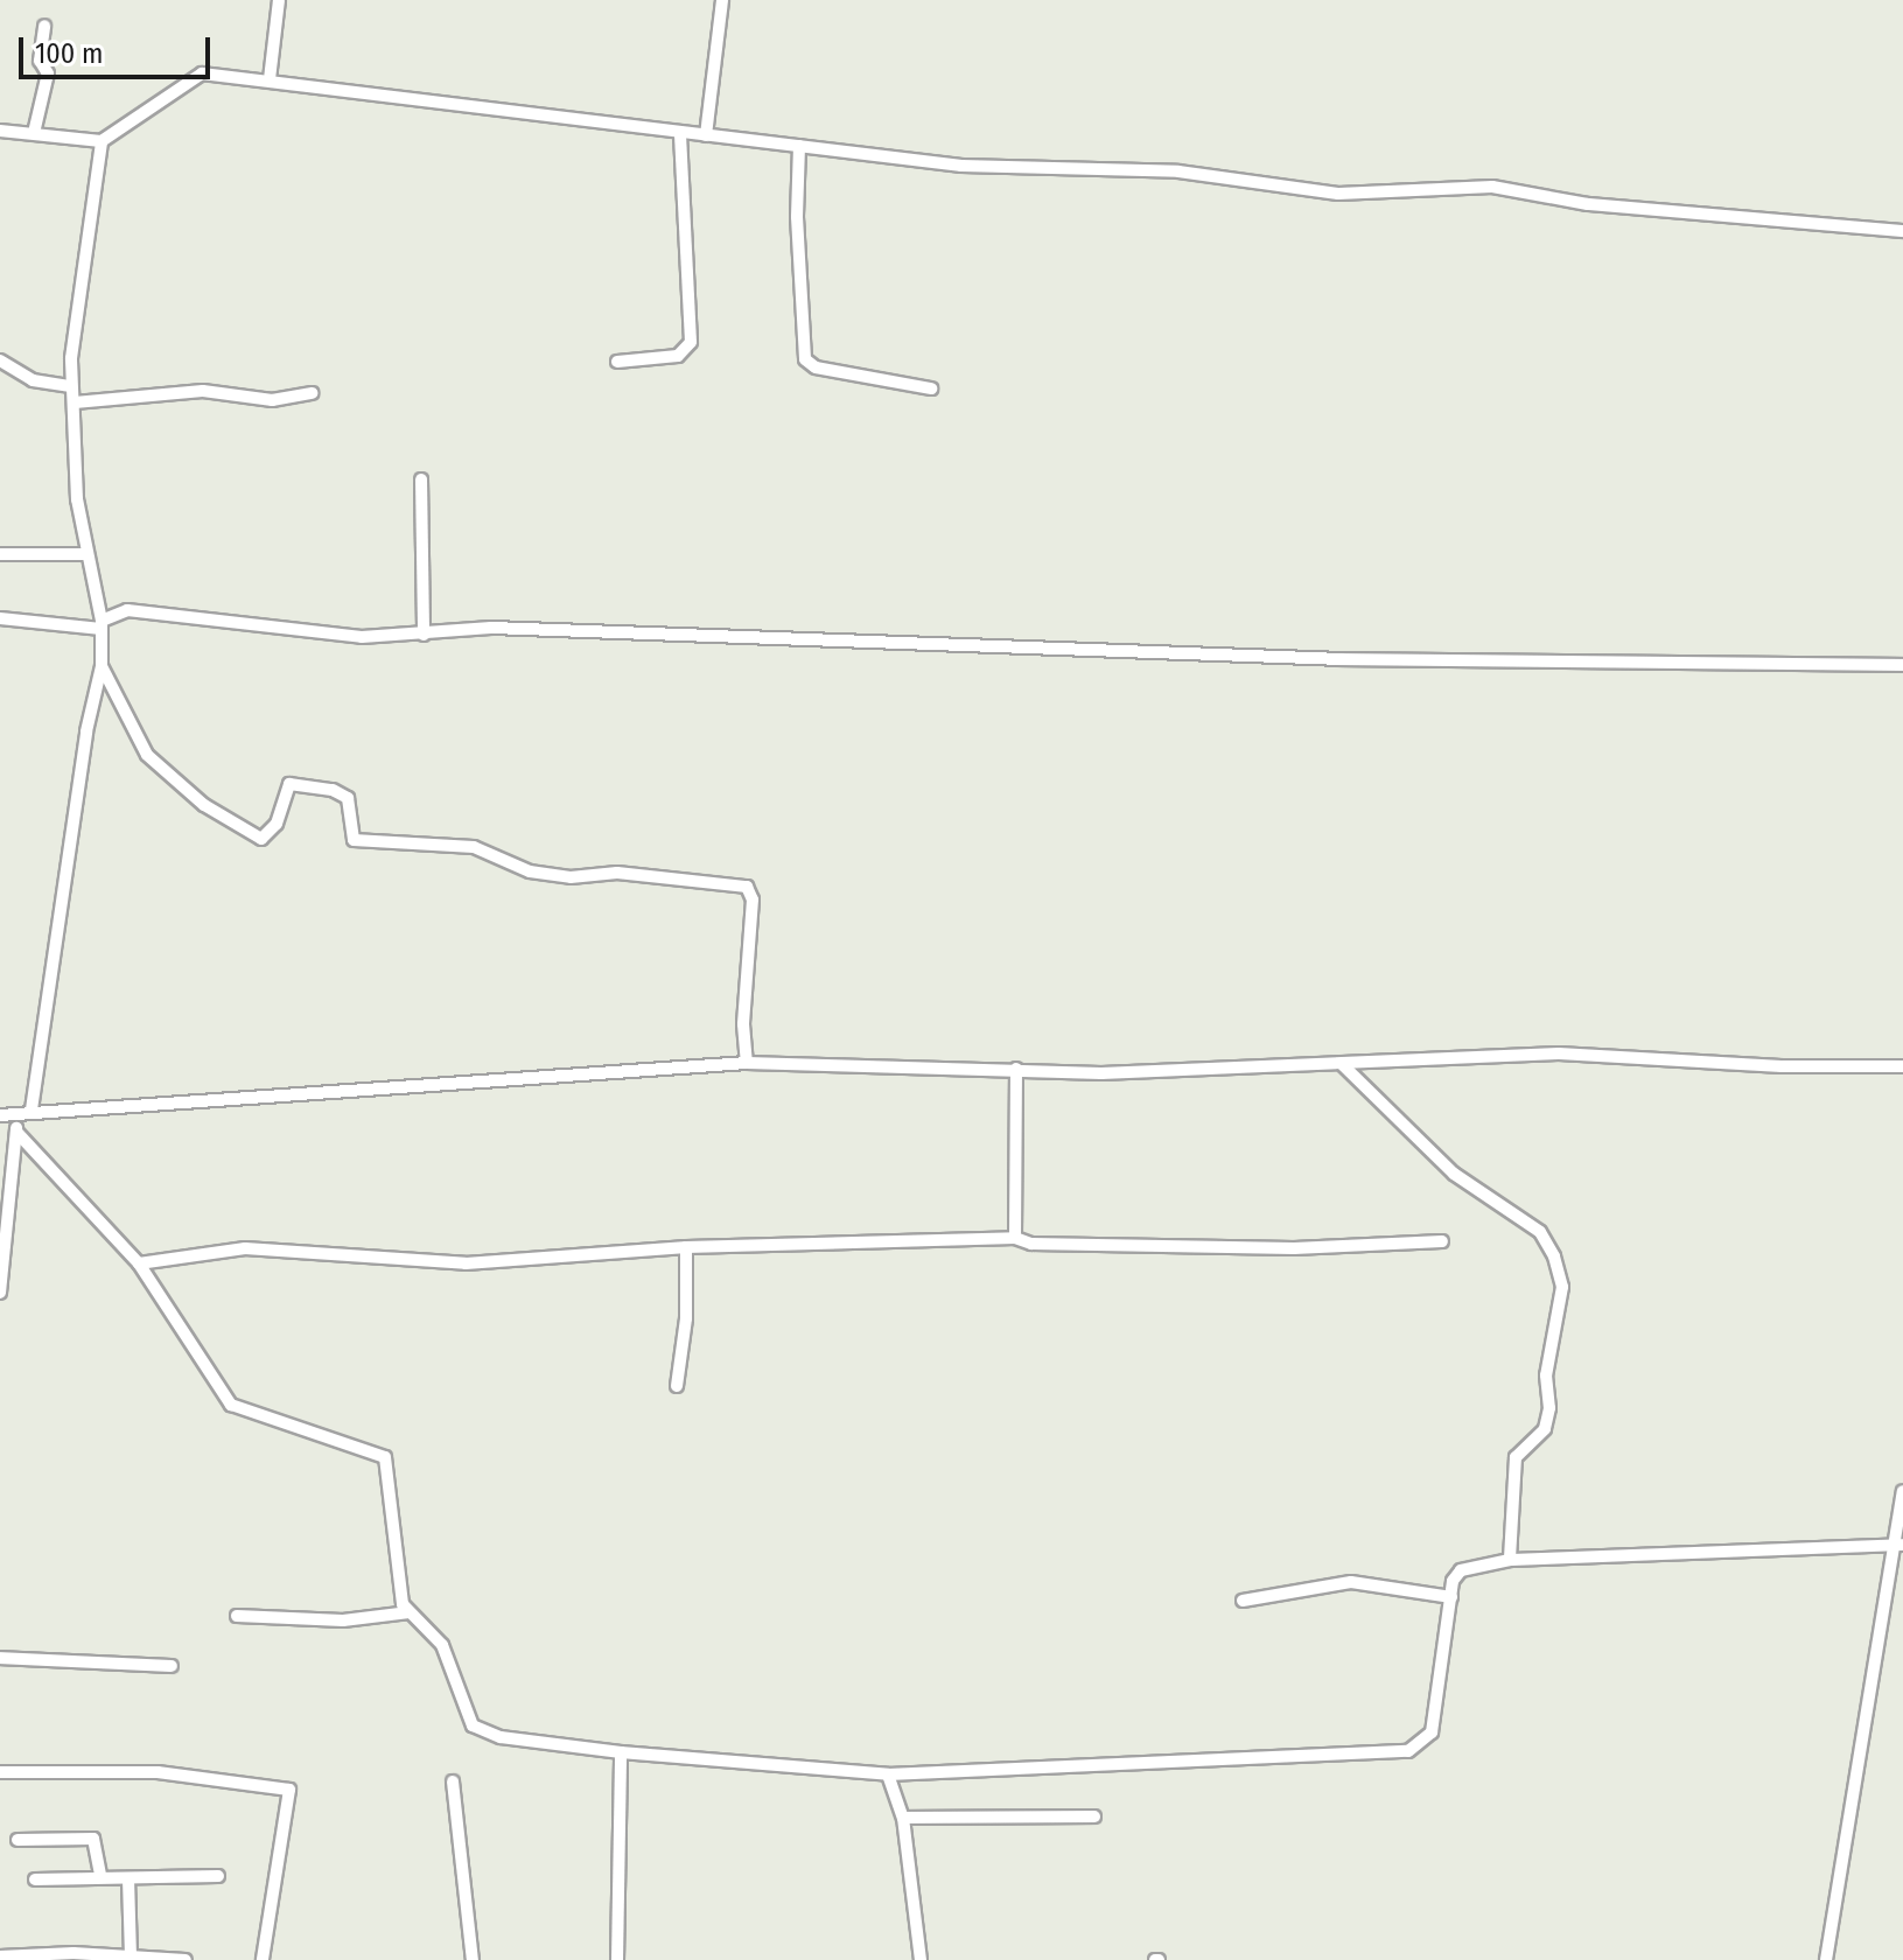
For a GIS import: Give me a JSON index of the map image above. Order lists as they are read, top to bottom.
{
  "scale_bar": "100 m"
}
